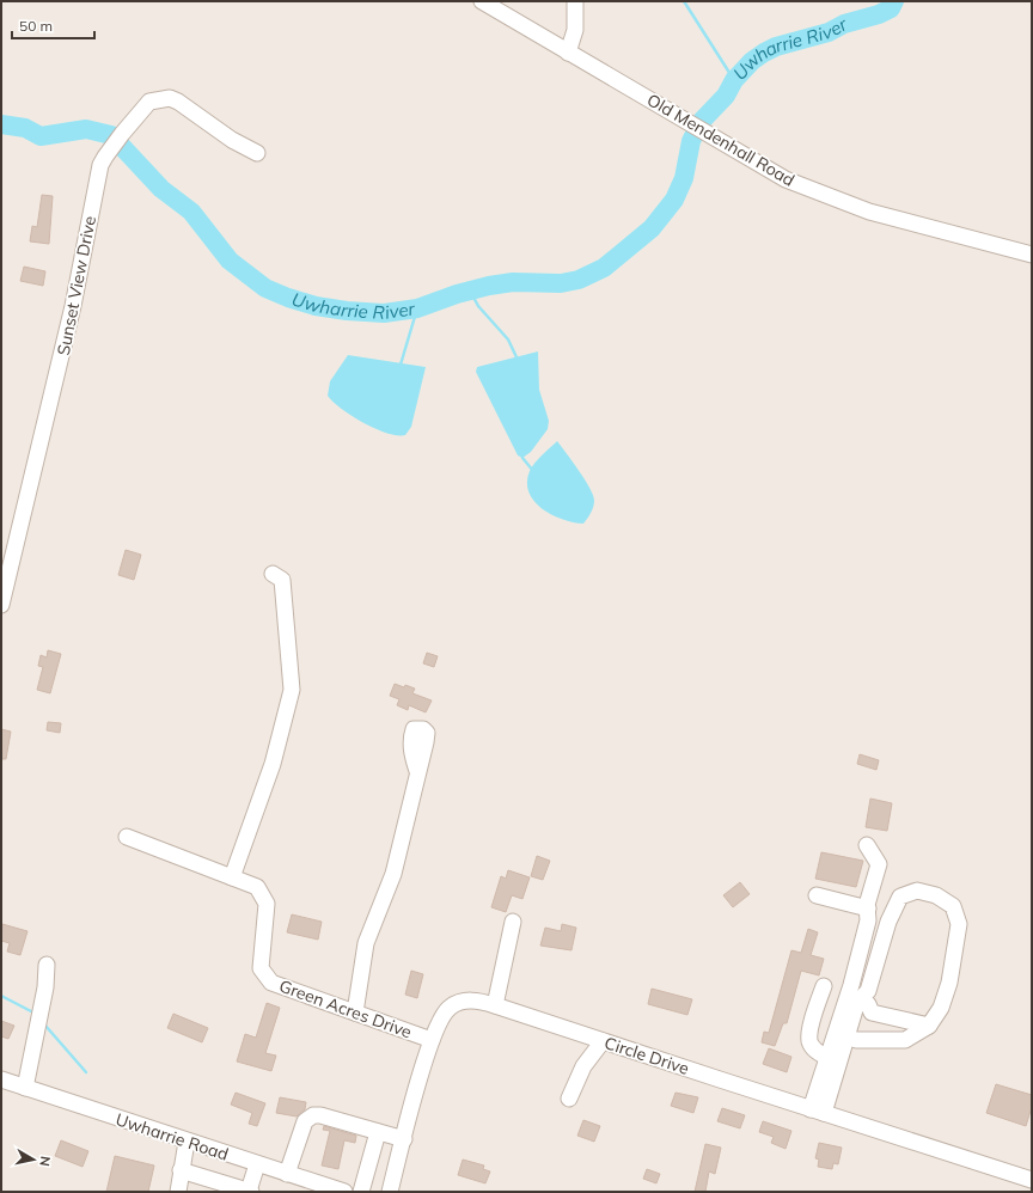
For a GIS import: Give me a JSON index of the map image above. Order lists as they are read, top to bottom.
{
  "streets": {
    "street": [
      "Old Mendenhall Road",
      "Sunset View Drive",
      "Green Acres Drive",
      "Circle Drive",
      "Uwharrie Road"
    ]
  },
  "crossings": [
    ["Green Acres Drive", "Circle Drive"]
  ],
  "water": ["Uwharrie River"],
  "scale_bar": "50 m",
  "north": "right"
}
